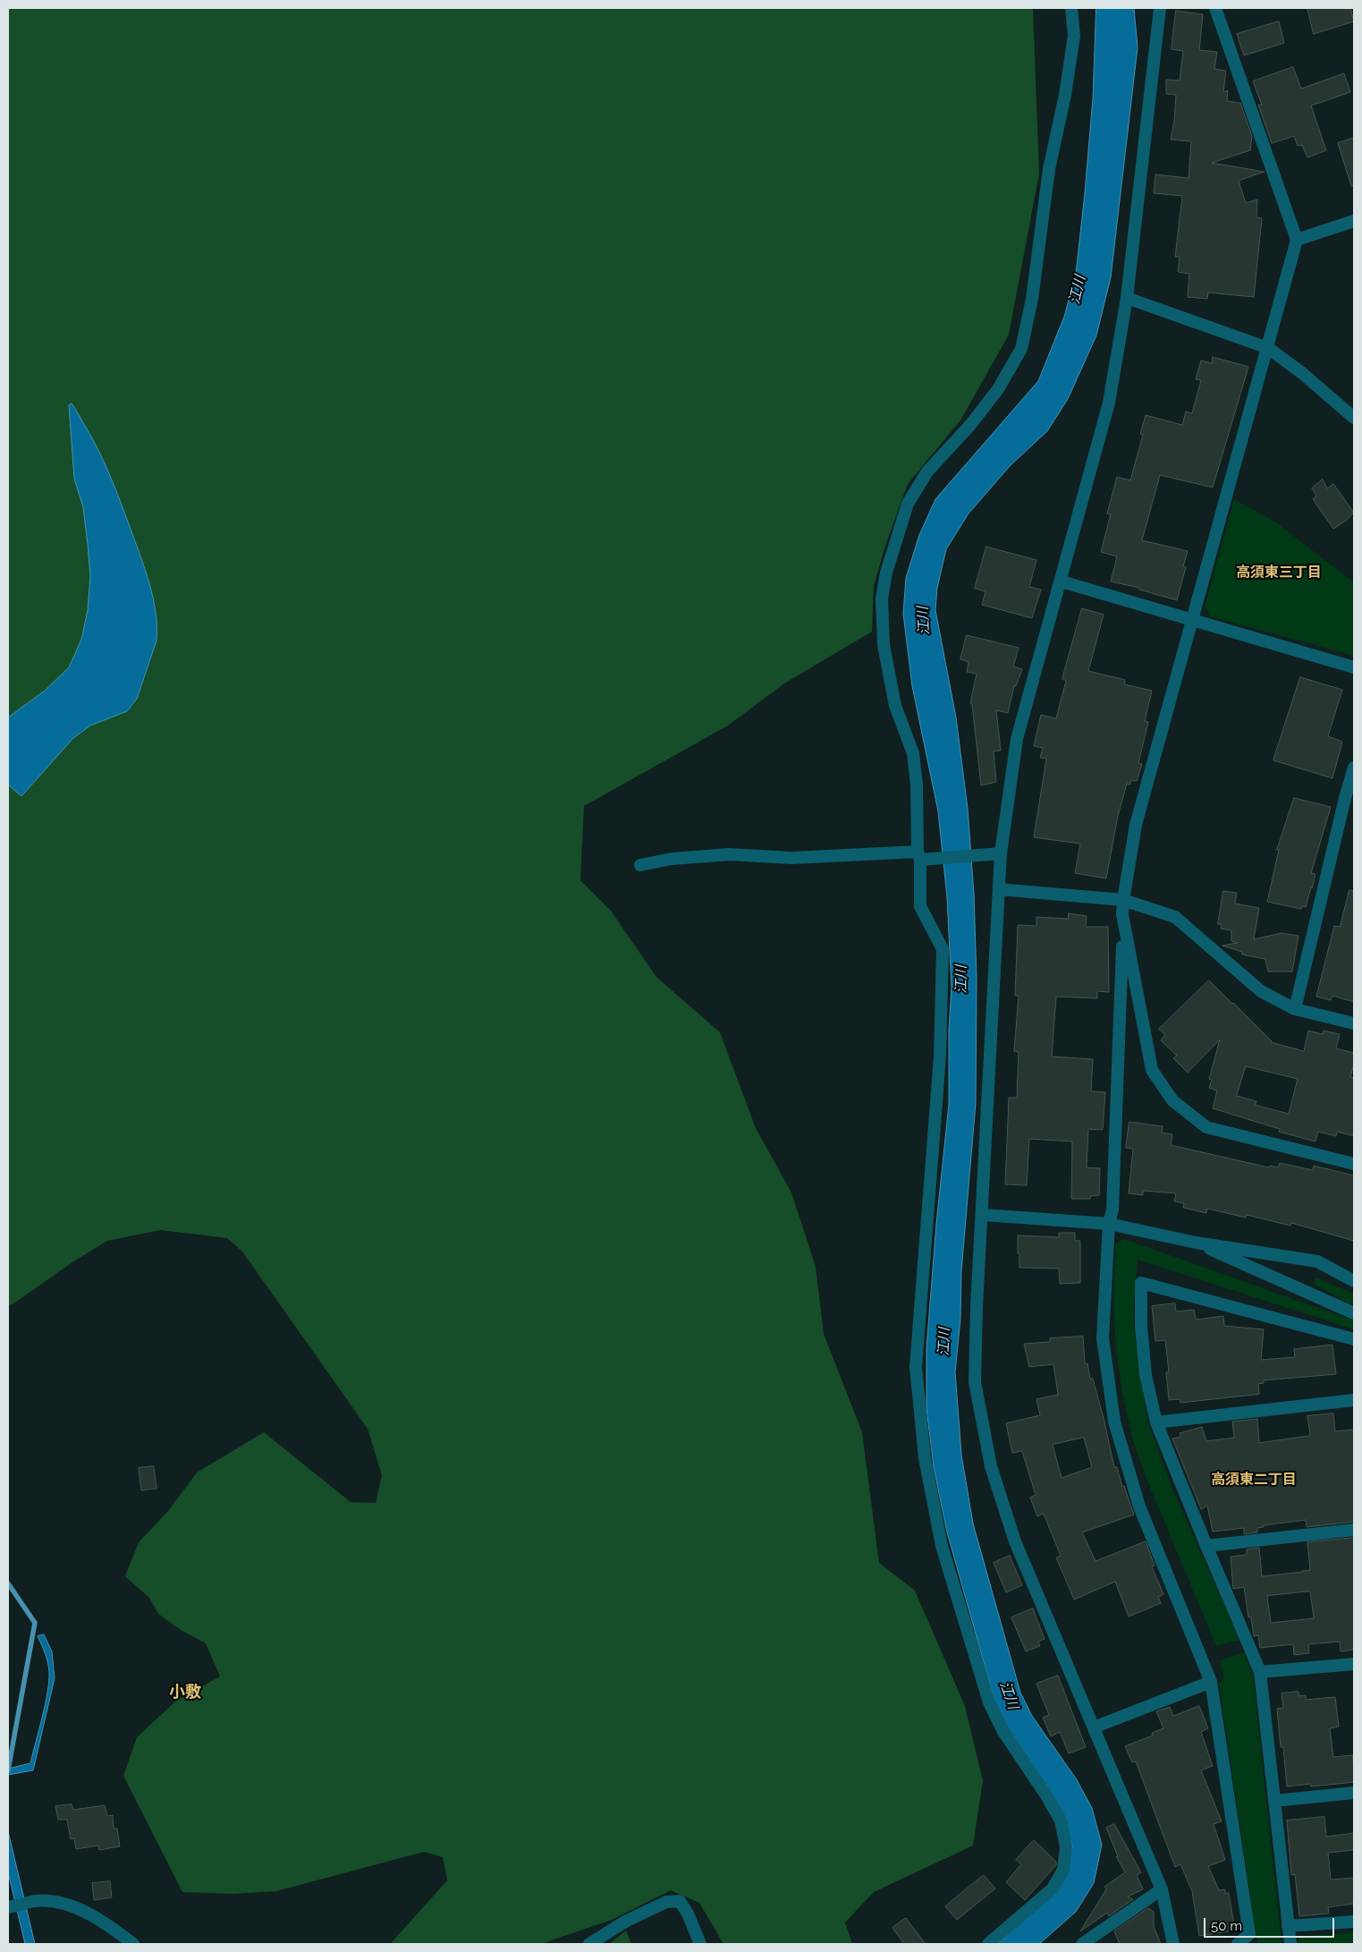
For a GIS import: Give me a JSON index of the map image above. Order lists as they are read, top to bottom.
{
  "districts": ["高須東三丁目", "高須東二丁目", "小敷"],
  "water": ["江川"],
  "scale_bar": "50 m"
}
